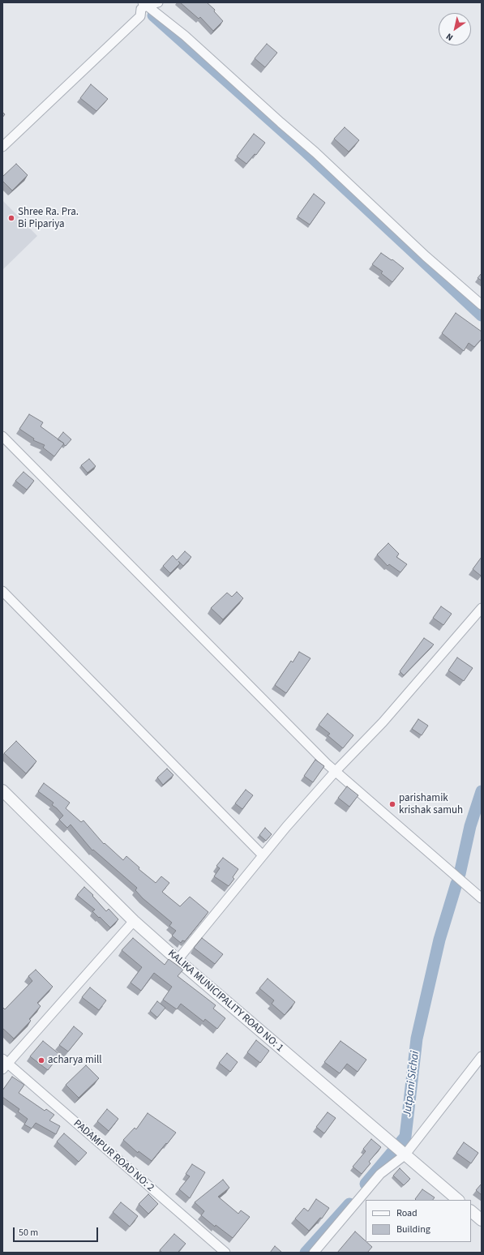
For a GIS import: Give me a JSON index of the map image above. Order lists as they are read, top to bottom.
{
  "streets": {
    "street": ["KALIKA MUNICIPALITY ROAD NO: 1", "PADAMPUR ROAD NO: 2"]
  },
  "water": ["Jutpani Sichai"],
  "places": ["Shree Ra. Pra. Bi Pipariya", "parishamik krishak samuh", "acharya mill"],
  "legend": ["Road", "Building"],
  "scale_bar": "50 m",
  "north": "bottom left"
}
